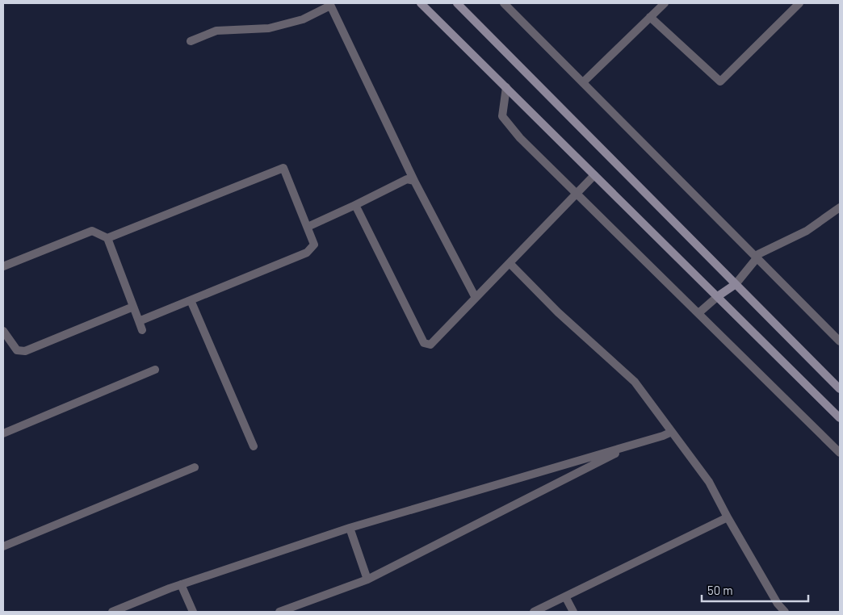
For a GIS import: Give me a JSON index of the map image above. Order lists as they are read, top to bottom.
{
  "scale_bar": "50 m"
}
